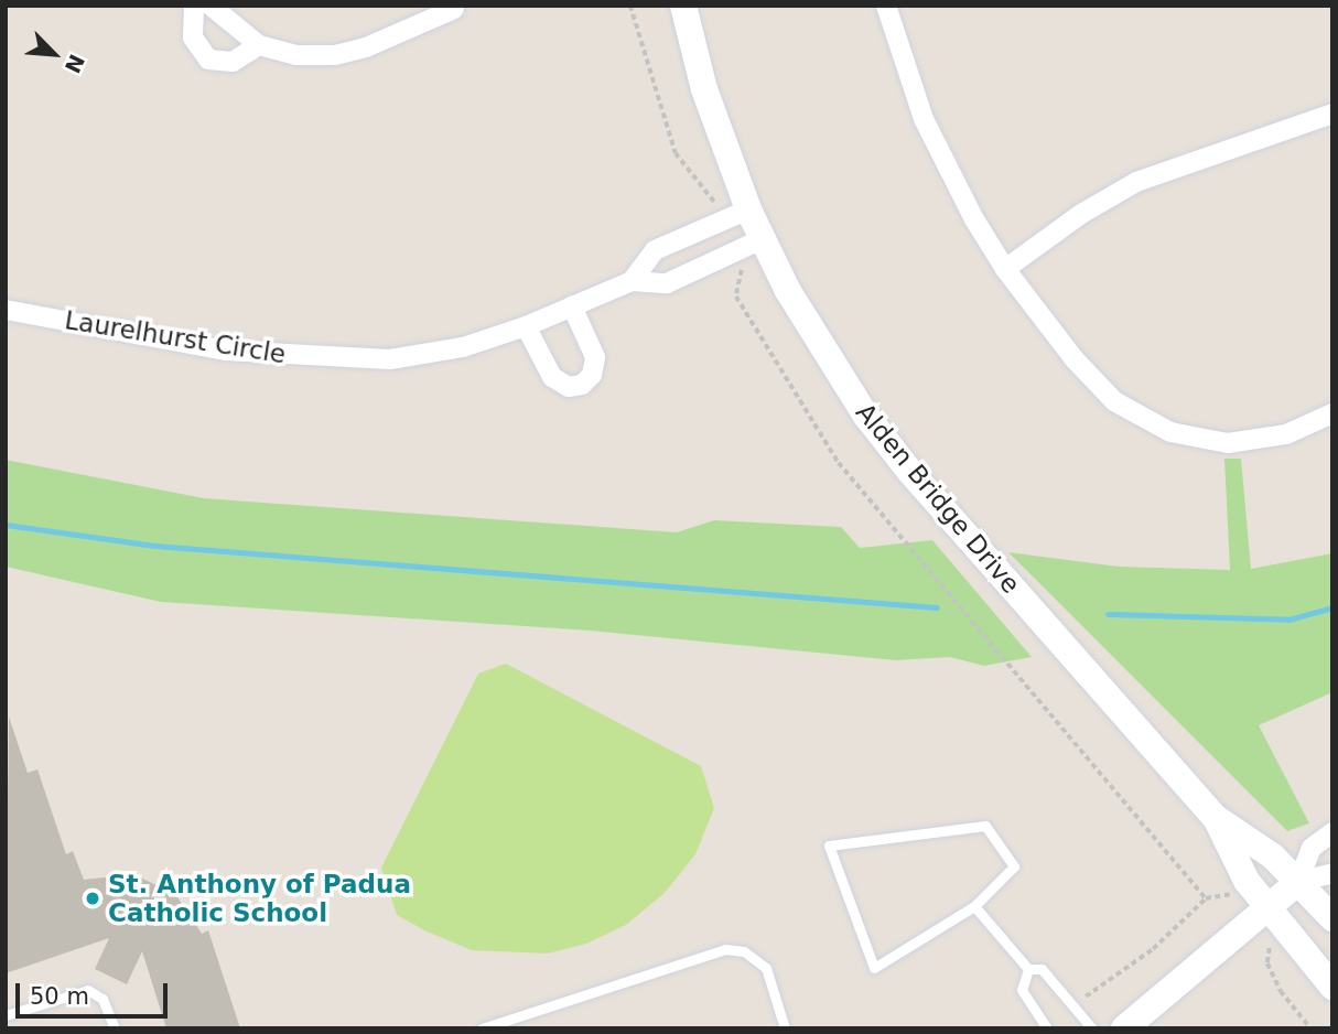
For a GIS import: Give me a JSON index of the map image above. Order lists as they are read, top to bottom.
{
  "streets": {
    "street": ["Laurelhurst Circle", "Alden Bridge Drive"]
  },
  "crossings": [
    ["Laurelhurst Circle", "Alden Bridge Drive"]
  ],
  "places": ["St. Anthony of Padua Catholic School"],
  "scale_bar": "50 m",
  "north": "bottom right"
}
